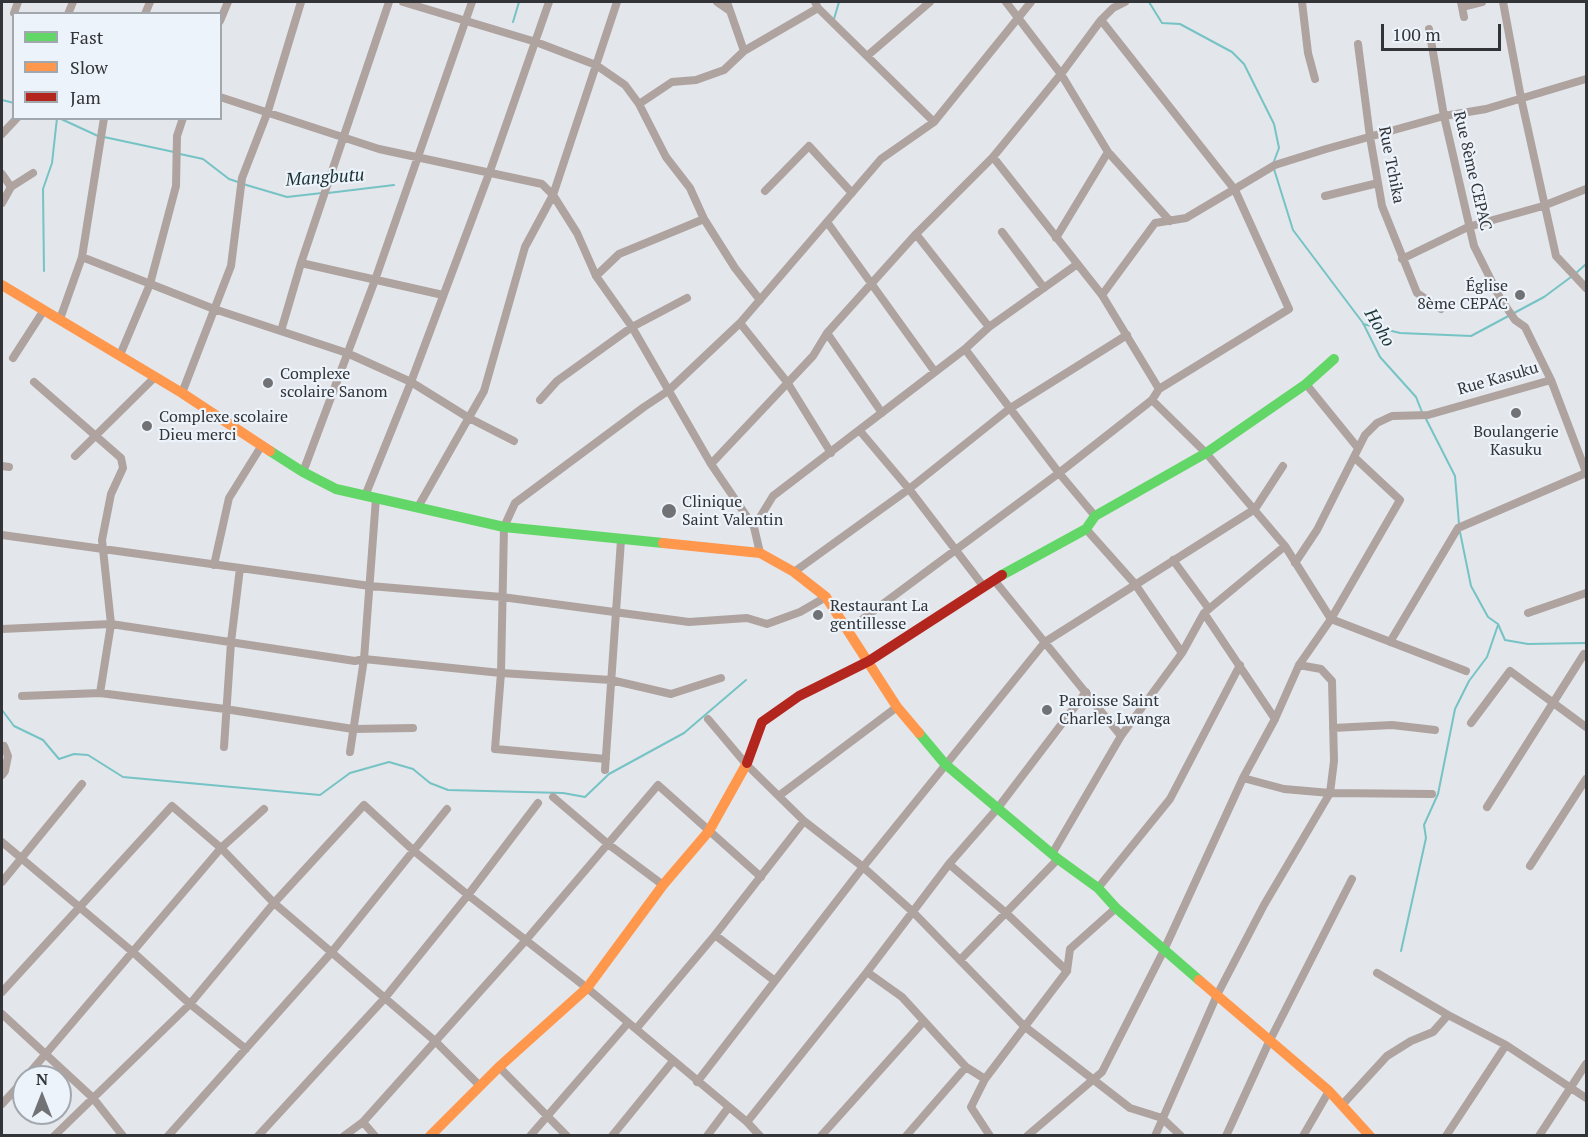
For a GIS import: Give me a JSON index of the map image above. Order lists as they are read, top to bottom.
{
  "streets": {
    "street": ["Rue Tchika", "Rue 8ème CEPAC", "Rue Kasuku"]
  },
  "crossings": [
    ["Rue 8ème CEPAC", "Rue Kasuku"]
  ],
  "water": ["Mangbutu", "Hoho"],
  "places": [
    "Église 8ème CEPAC",
    "Complexe scolaire Sanom",
    "Boulangerie Kasuku",
    "Complexe scolaire Dieu merci",
    "Clinique Saint Valentin",
    "Restaurant La gentillesse",
    "Paroisse Saint Charles Lwanga"
  ],
  "legend": ["Fast", "Slow", "Jam"],
  "scale_bar": "100 m",
  "north": "top"
}
